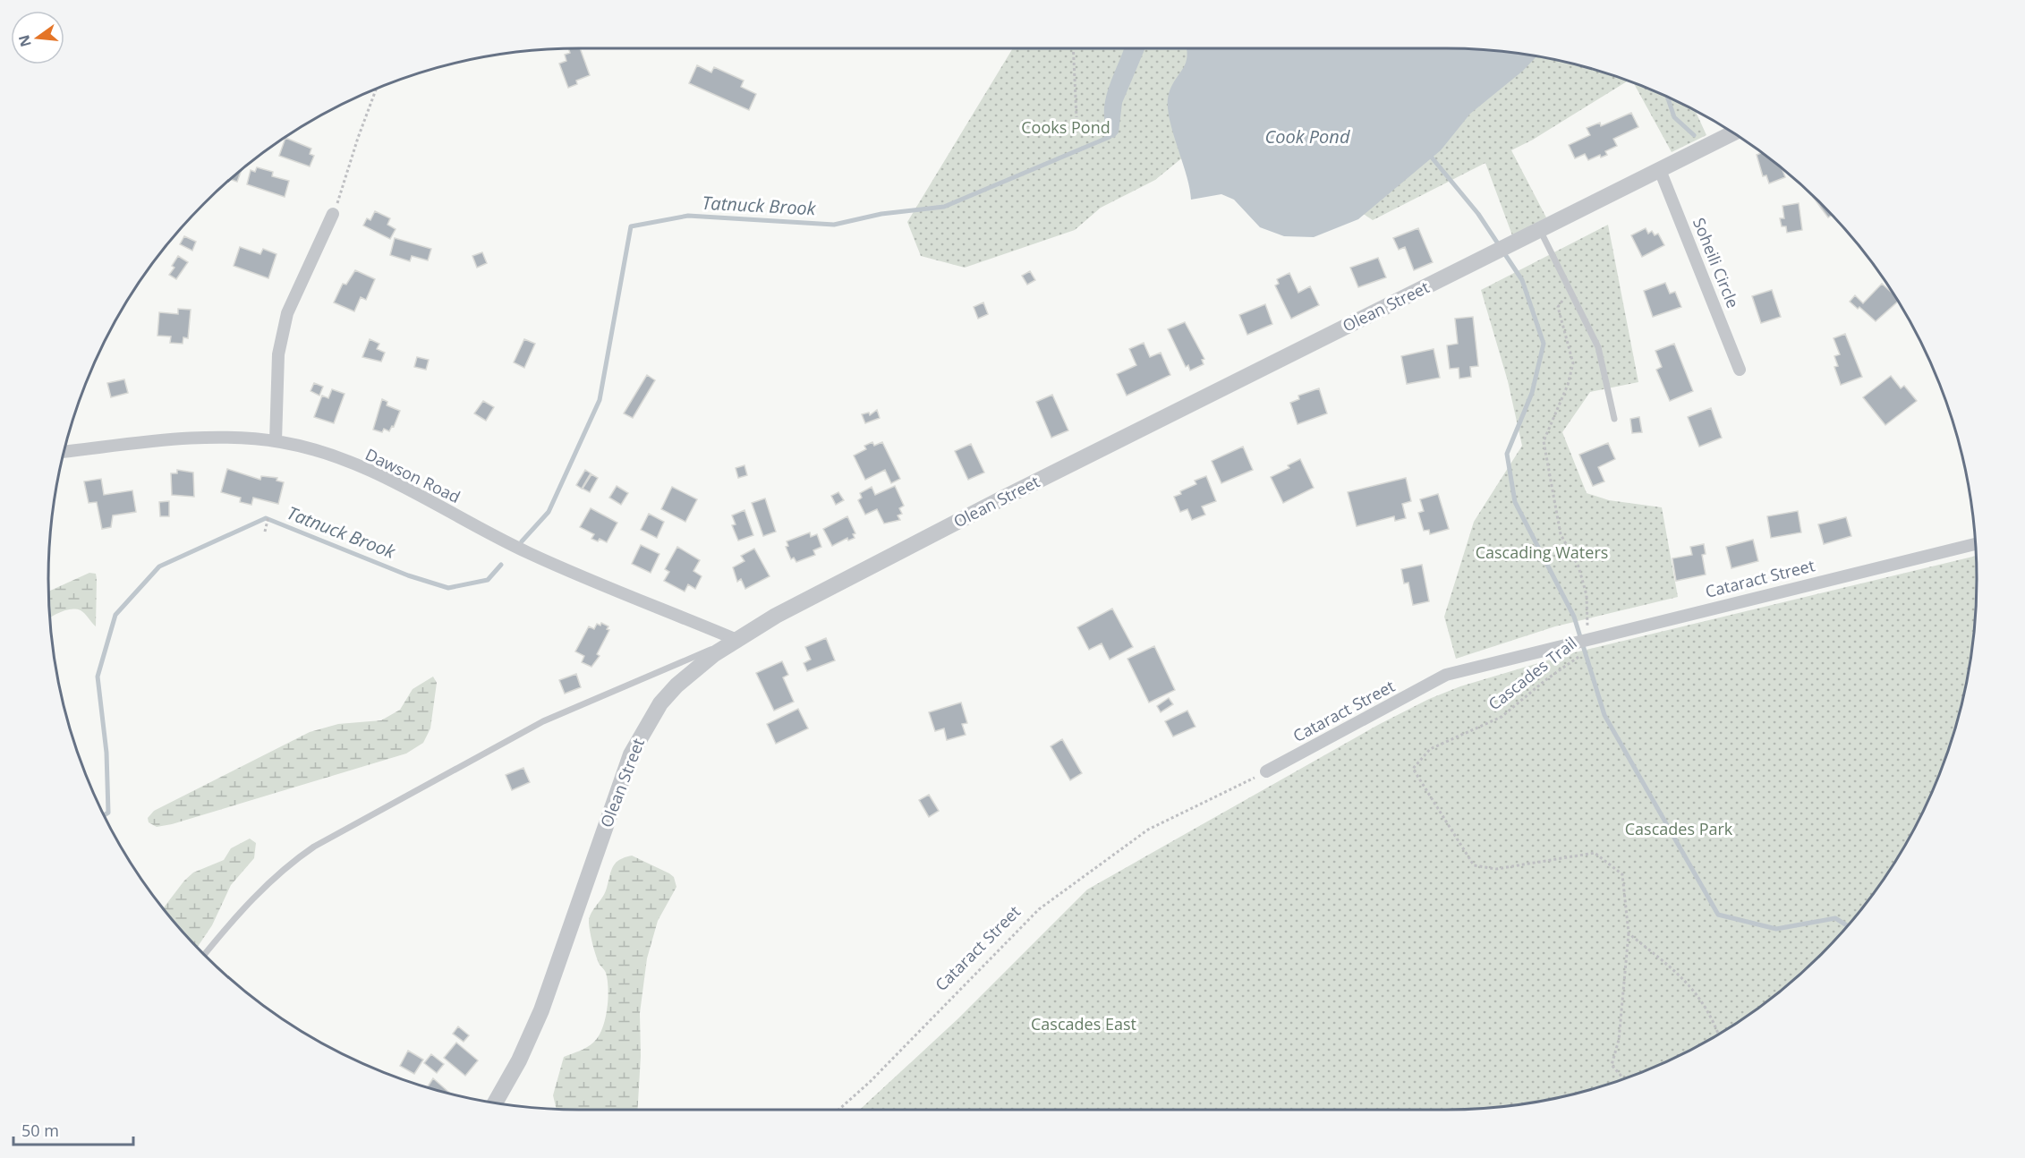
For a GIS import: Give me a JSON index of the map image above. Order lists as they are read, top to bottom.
{
  "streets": {
    "street": [
      "Soheili Circle",
      "Olean Street",
      "Dawson Road",
      "Cataract Street"
    ],
    "path": ["Cascades Trail"]
  },
  "crossings": [
    ["Soheili Circle", "Olean Street"],
    ["Olean Street", "Dawson Road"],
    ["Cataract Street", "Cascades Trail"]
  ],
  "water": ["Cook Pond", "Tatnuck Brook"],
  "parks": [
    "Cooks Pond",
    "Cascading Waters",
    "Cascades Park",
    "Cascades East"
  ],
  "scale_bar": "50 m",
  "north": "left"
}
